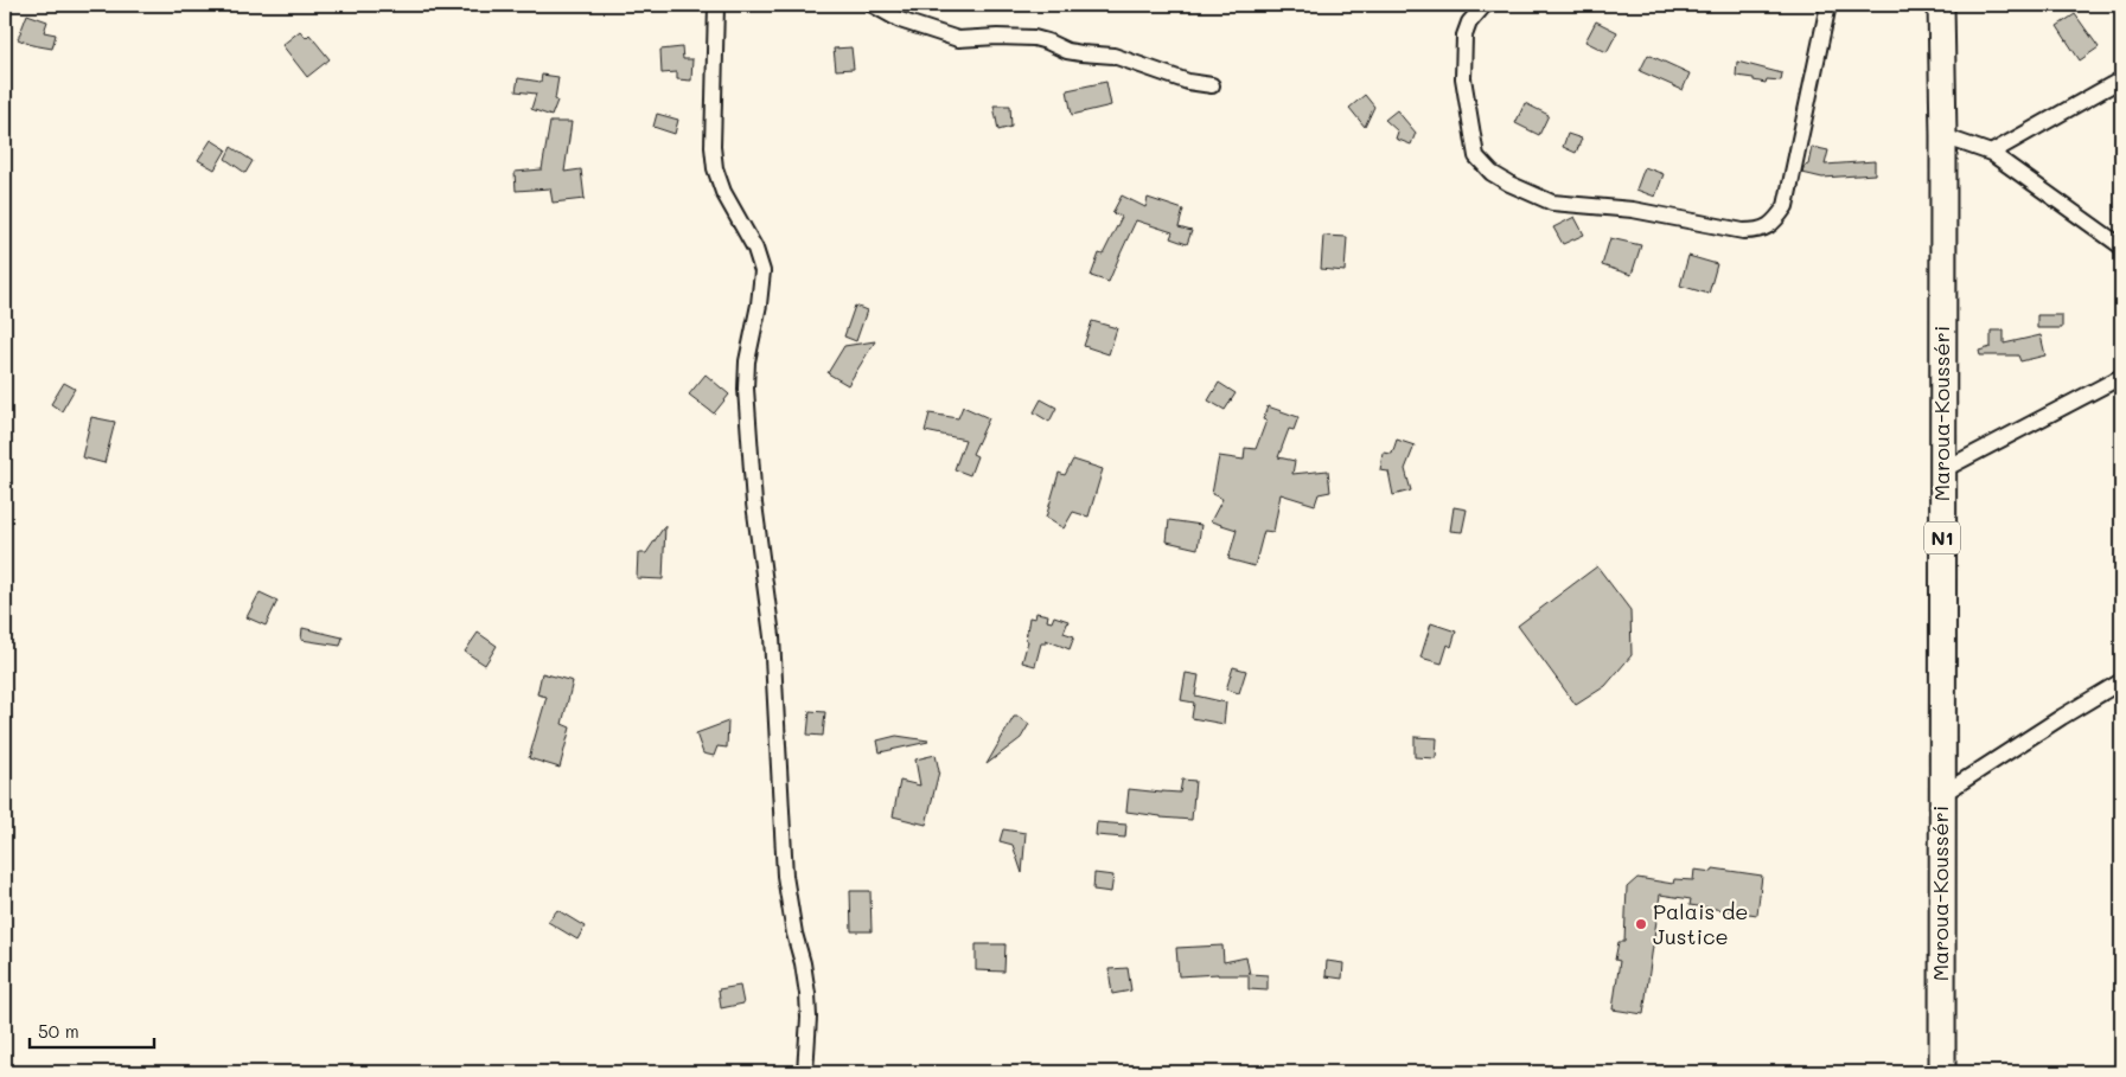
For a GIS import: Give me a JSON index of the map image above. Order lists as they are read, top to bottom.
{
  "streets": {
    "highway": ["Maroua-Kousséri", "N1"]
  },
  "places": ["Palais de Justice"],
  "scale_bar": "50 m"
}
